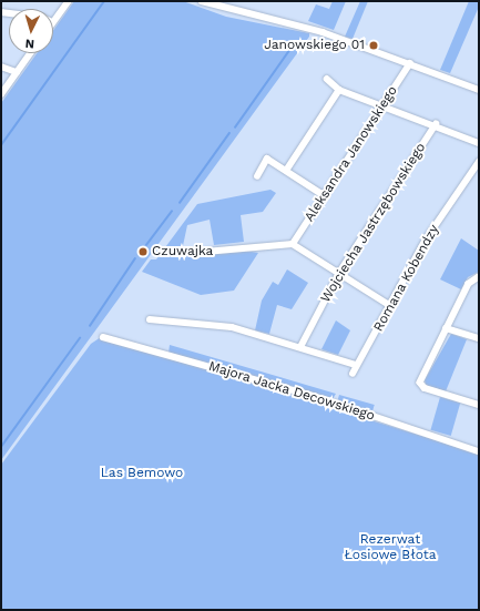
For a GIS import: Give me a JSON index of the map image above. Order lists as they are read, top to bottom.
{
  "streets": {
    "street": [
      "Aleksandra Janowskiego",
      "Wojciecha Jastrzębowskiego",
      "Romana Kobendzy",
      "Majora Jacka Decowskiego"
    ]
  },
  "parks": ["Las Bemowo", "Rezerwat Łosiowe Błota"],
  "places": ["Janowskiego 01", "Czuwajka"],
  "north": "bottom"
}
